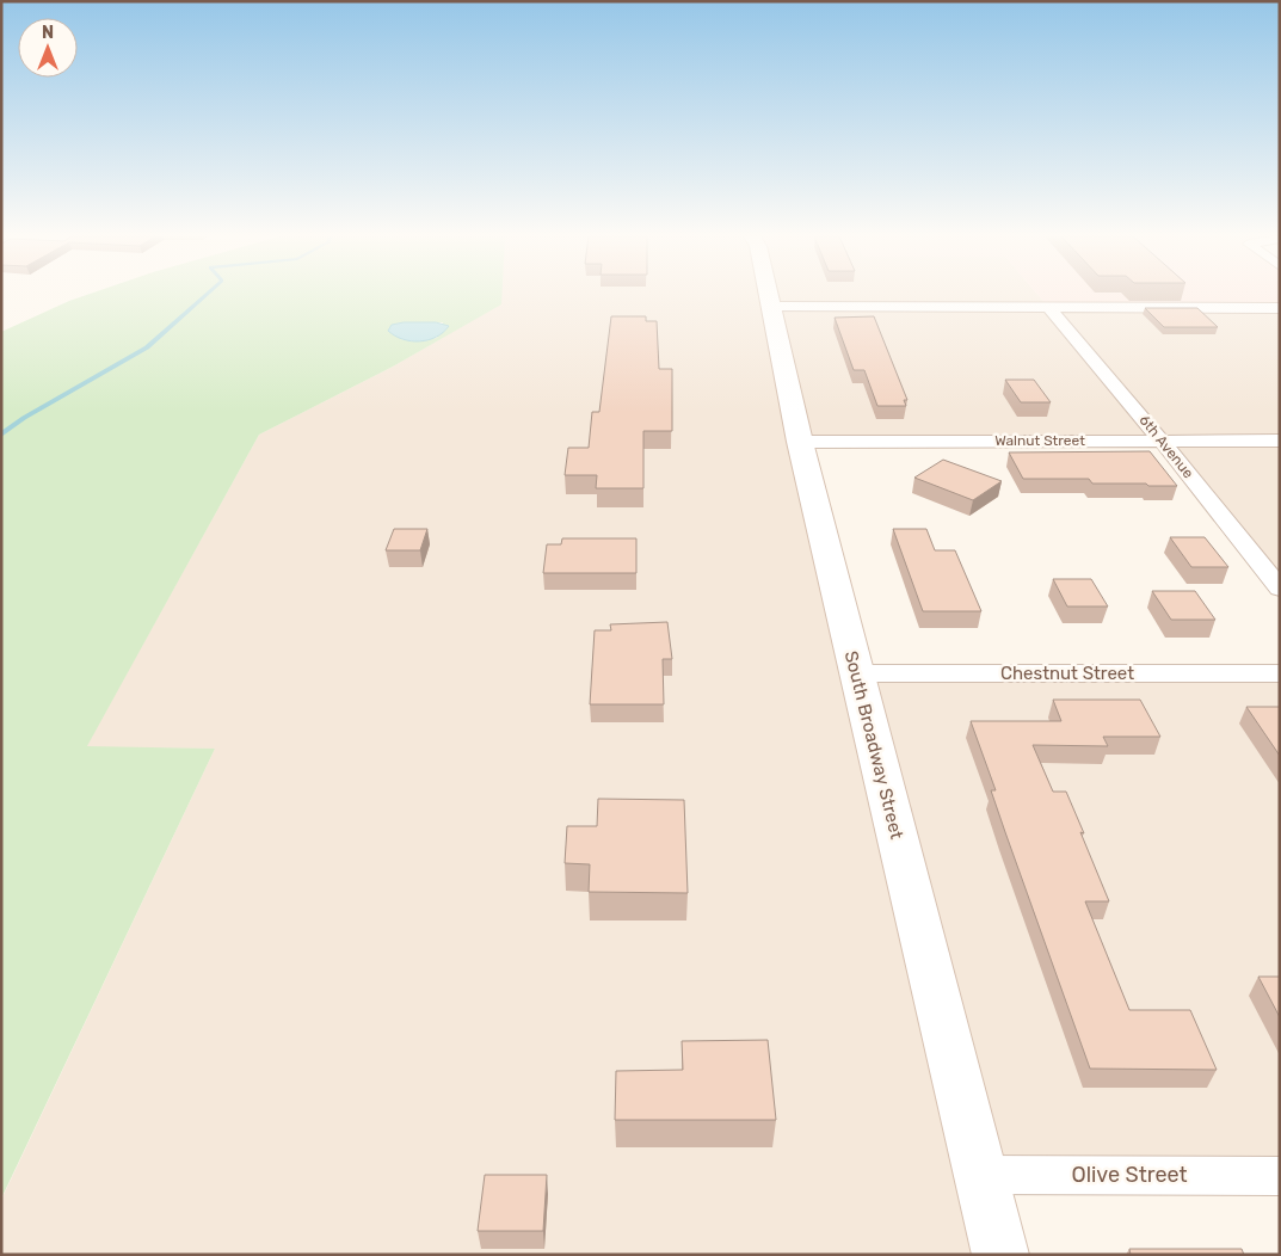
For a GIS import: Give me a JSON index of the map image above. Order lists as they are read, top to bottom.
{
  "streets": {
    "street": [
      "Walnut Street",
      "6th Avenue",
      "Chestnut Street",
      "South Broadway Street",
      "Olive Street"
    ]
  },
  "crossings": [
    ["Walnut Street", "6th Avenue"],
    ["Walnut Street", "South Broadway Street"],
    ["Chestnut Street", "South Broadway Street"],
    ["South Broadway Street", "Olive Street"]
  ],
  "north": "top"
}
